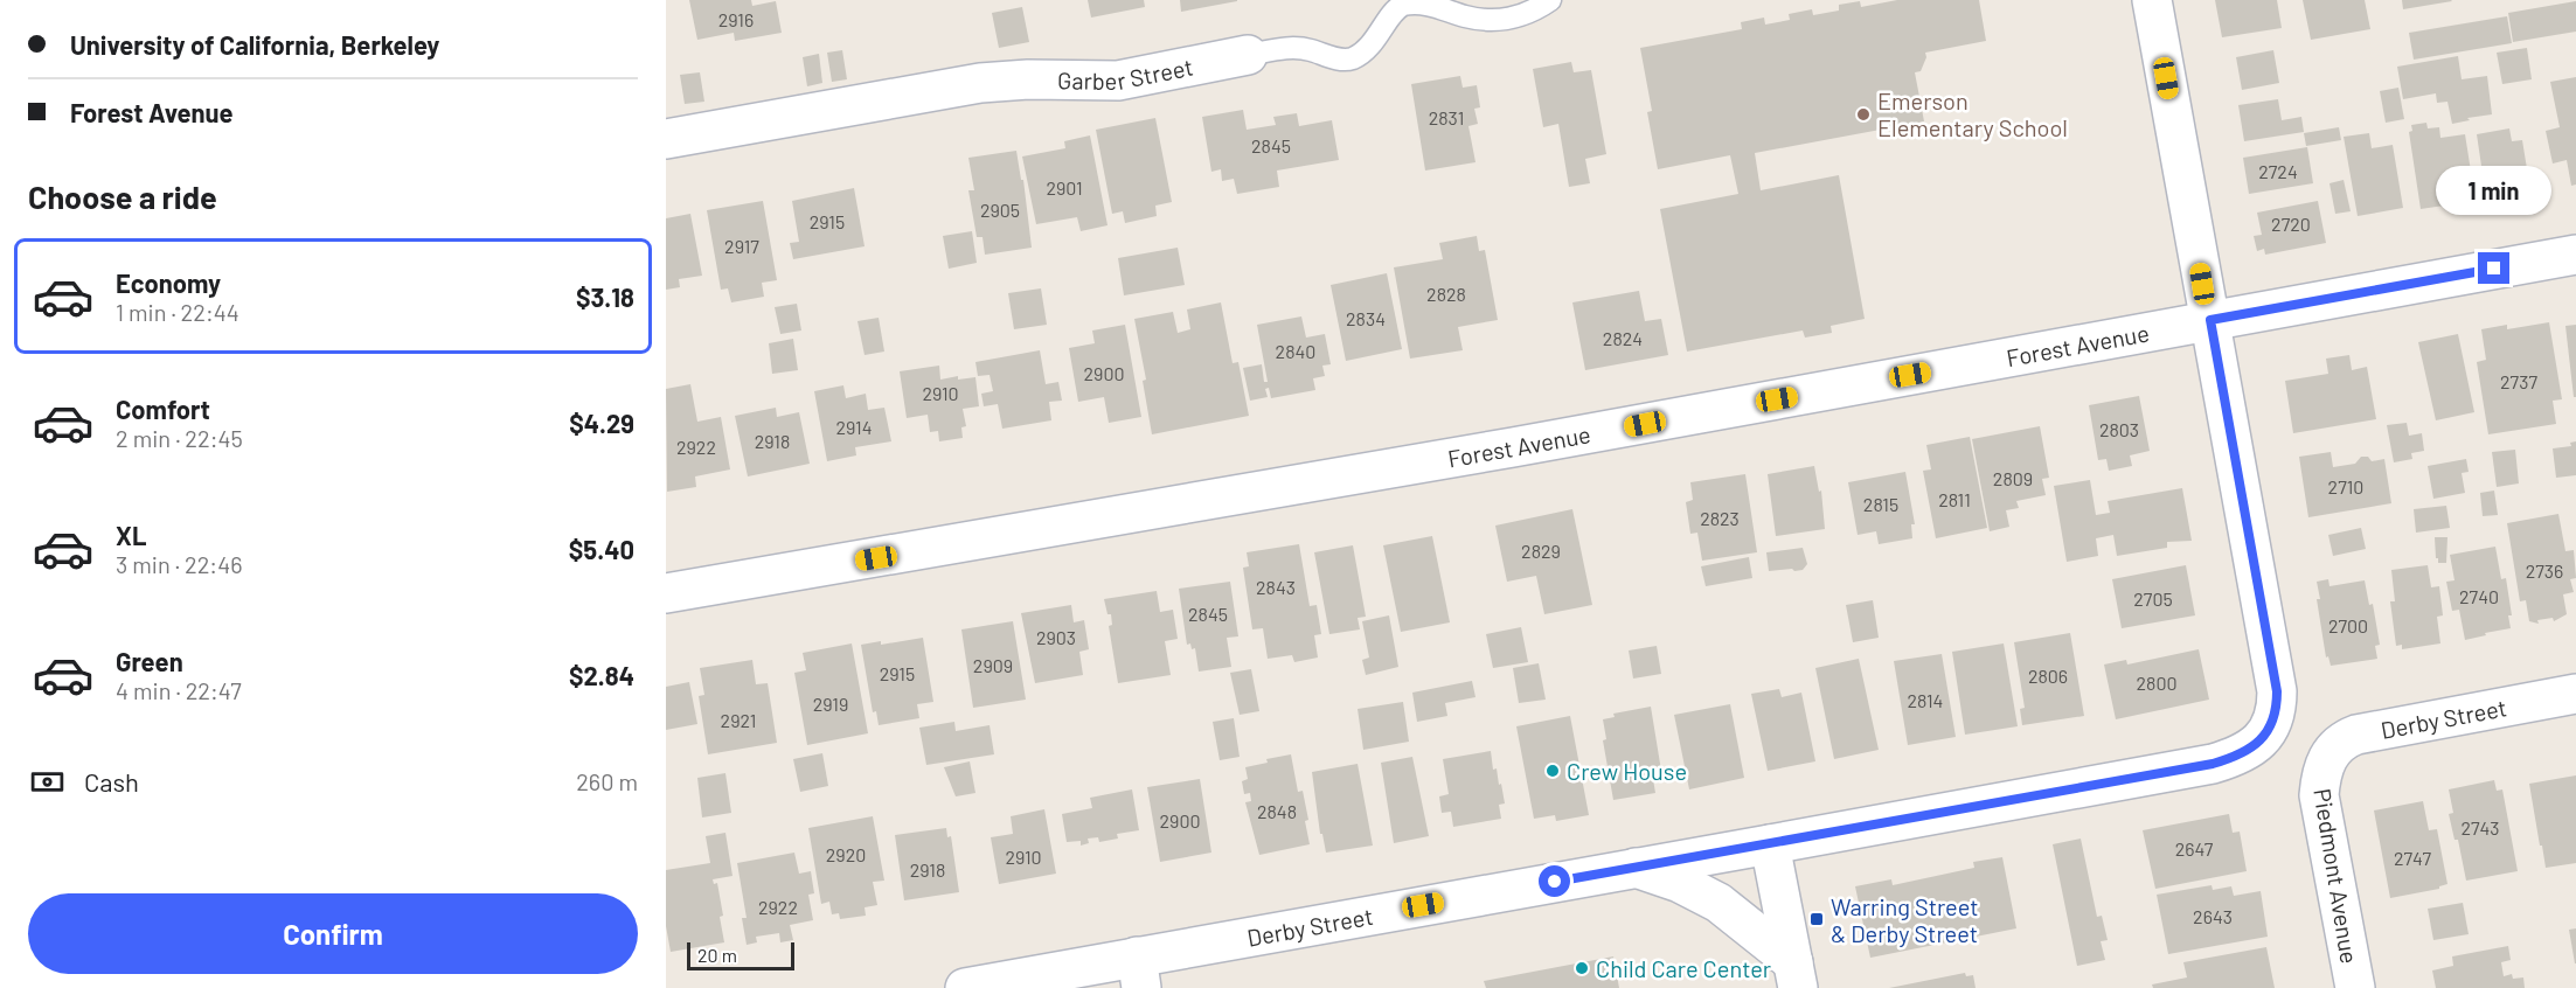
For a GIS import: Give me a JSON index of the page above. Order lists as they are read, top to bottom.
{
  "streets": {
    "street": [
      "Garber Street",
      "Forest Avenue",
      "Derby Street",
      "Piedmont Avenue"
    ]
  },
  "crossings": [
    ["Forest Avenue", "Derby Street"],
    ["Derby Street", "Piedmont Avenue"]
  ],
  "places": {
    "other": ["Emerson Elementary School", "Crew House", "Child Care Center"],
    "transit": ["Warring Street & Derby Street"]
  },
  "house_numbers": [
    "2916",
    "2831",
    "2845",
    "2724",
    "2901",
    "2905",
    "2915",
    "2720",
    "2917",
    "2828",
    "2834",
    "2824",
    "2840",
    "2900",
    "2737",
    "2910",
    "2914",
    "2803",
    "2918",
    "2922",
    "2809",
    "2710",
    "2811",
    "2815",
    "2823",
    "2829",
    "2736",
    "2843",
    "2740",
    "2705",
    "2845",
    "2700",
    "2903",
    "2909",
    "2915",
    "2806",
    "2800",
    "2814",
    "2919",
    "2921",
    "2848",
    "2900",
    "2743",
    "2647",
    "2920",
    "2910",
    "2747",
    "2918",
    "2922",
    "2643"
  ],
  "scale_bar": "20 m",
  "page": {
    "banner": ["University of California, Berkeley", "Forest Avenue"],
    "heading": "Choose a ride",
    "bubble": "1 min",
    "list": [
      {
        "name": "Economy",
        "note": "1 min · 22:44",
        "value": "$3.18"
      },
      {
        "name": "Comfort",
        "note": "2 min · 22:45",
        "value": "$4.29"
      },
      {
        "name": "XL",
        "note": "3 min · 22:46",
        "value": "$5.40"
      },
      {
        "name": "Green",
        "note": "4 min · 22:47",
        "value": "$2.84"
      }
    ],
    "pay": ["Cash", "260 m"],
    "buttons": "Confirm",
    "scale": "20 m"
  }
}
